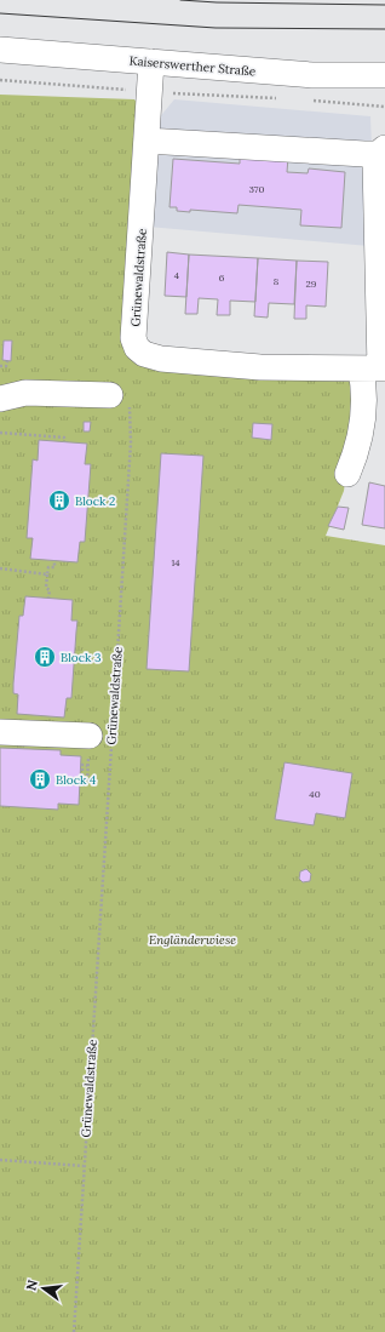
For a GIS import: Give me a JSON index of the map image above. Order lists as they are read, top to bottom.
{
  "streets": {
    "street": ["Kaiserswerther Straße", "Grünewaldstraße"]
  },
  "crossings": [
    ["Kaiserswerther Straße", "Grünewaldstraße"]
  ],
  "parks": ["Engländerwiese"],
  "places": {
    "building": ["Block 2", "Block 3", "Block 4"]
  },
  "house_numbers": [
    "370",
    "4",
    "6",
    "8",
    "29",
    "14",
    "40"
  ],
  "north": "left"
}
